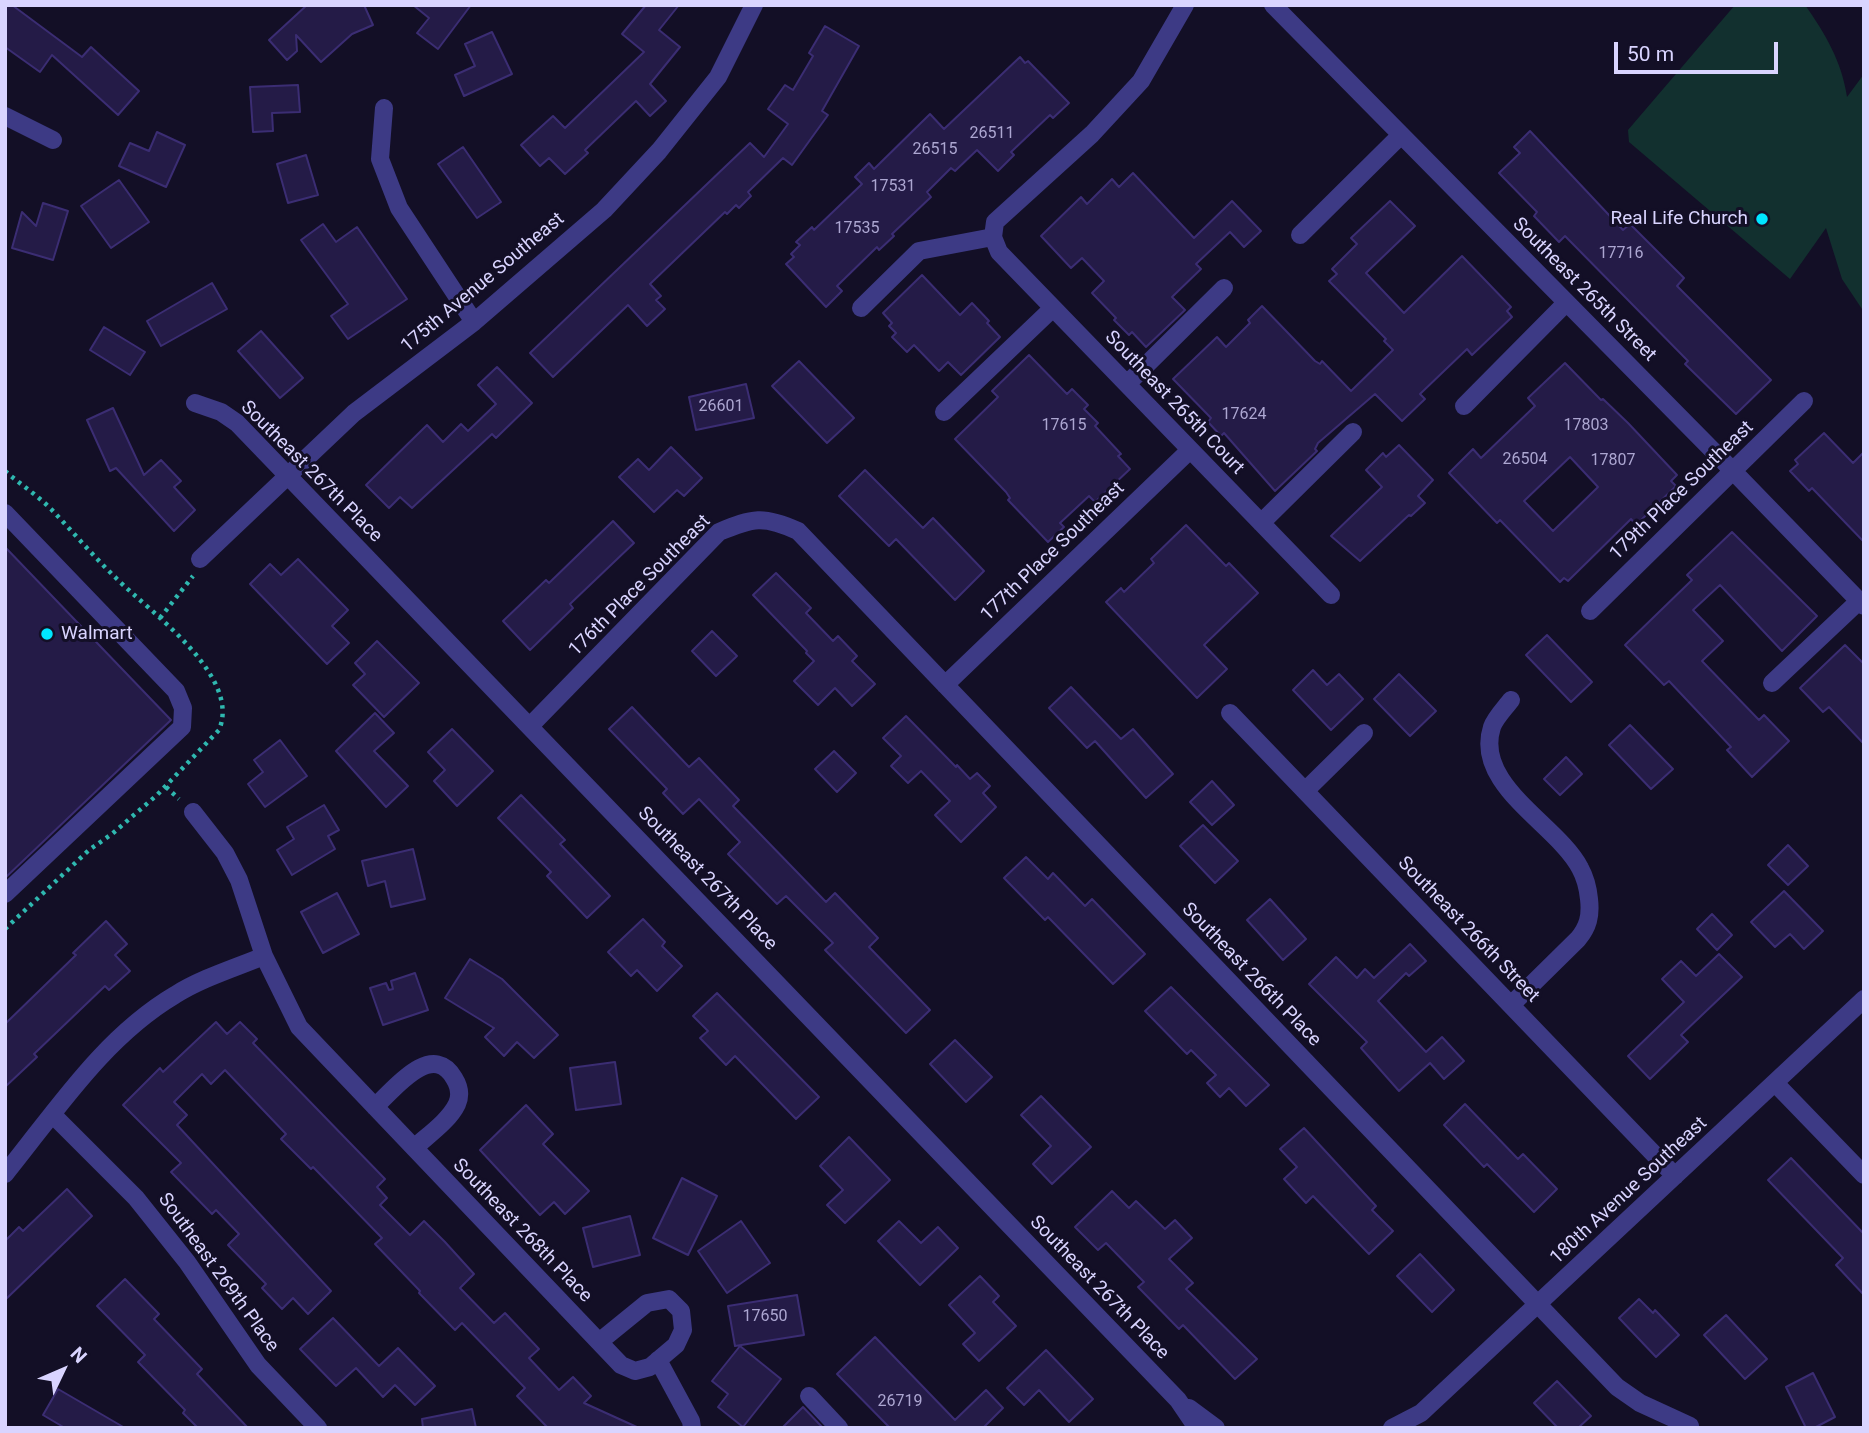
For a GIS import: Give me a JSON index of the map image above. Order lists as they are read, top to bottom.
{
  "streets": {
    "street": [
      "175th Avenue Southeast",
      "Southeast 265th Street",
      "Southeast 265th Court",
      "Southeast 267th Place",
      "179th Place Southeast",
      "177th Place Southeast",
      "176th Place Southeast",
      "Southeast 266th Street",
      "Southeast 266th Place",
      "180th Avenue Southeast",
      "Southeast 268th Place",
      "Southeast 269th Place"
    ]
  },
  "crossings": [
    ["175th Avenue Southeast", "Southeast 267th Place"],
    ["Southeast 265th Street", "179th Place Southeast"],
    ["Southeast 265th Court", "177th Place Southeast"],
    ["Southeast 267th Place", "176th Place Southeast"],
    ["177th Place Southeast", "Southeast 266th Place"],
    ["176th Place Southeast", "Southeast 266th Place"],
    ["Southeast 266th Street", "180th Avenue Southeast"],
    ["Southeast 266th Place", "180th Avenue Southeast"]
  ],
  "places": ["Real Life Church", "Walmart"],
  "house_numbers": [
    "26511",
    "26515",
    "17531",
    "17535",
    "17716",
    "26601",
    "17624",
    "17615",
    "17803",
    "26504",
    "17807",
    "17650",
    "26719"
  ],
  "scale_bar": "50 m",
  "north": "top right"
}
